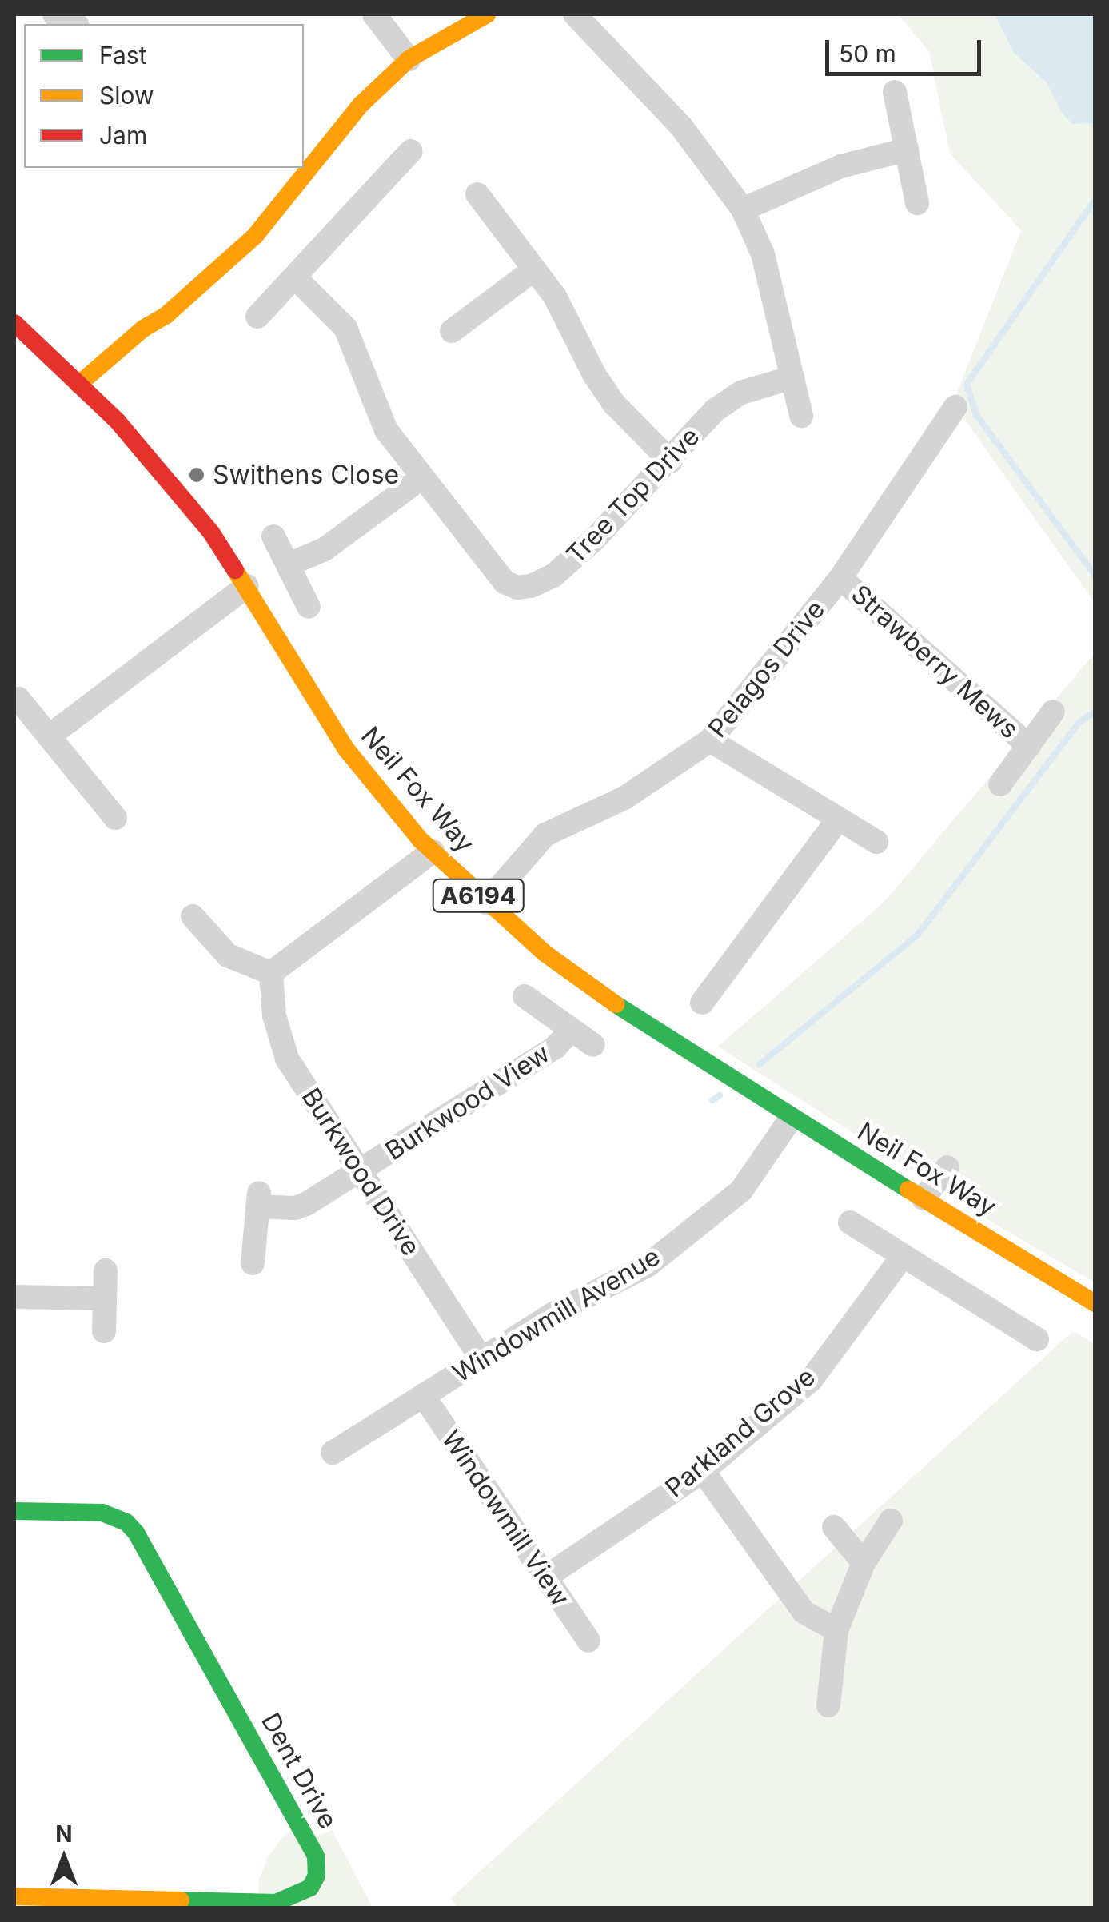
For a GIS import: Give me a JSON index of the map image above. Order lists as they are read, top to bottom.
{
  "streets": {
    "street": [
      "Tree Top Drive",
      "Strawberry Mews",
      "Pelagos Drive",
      "Neil Fox Way",
      "A6194",
      "Burkwood View",
      "Burkwood Drive",
      "Windowmill Avenue",
      "Parkland Grove",
      "Windowmill View",
      "Dent Drive"
    ]
  },
  "crossings": [
    ["Strawberry Mews", "Pelagos Drive"],
    ["Pelagos Drive", "Neil Fox Way"],
    ["Neil Fox Way", "Windowmill Avenue"],
    ["Burkwood View", "Burkwood Drive"],
    ["Burkwood Drive", "Windowmill Avenue"],
    ["Windowmill Avenue", "Windowmill View"],
    ["Parkland Grove", "Windowmill View"]
  ],
  "places": ["Swithens Close"],
  "legend": ["Fast", "Slow", "Jam"],
  "scale_bar": "50 m",
  "north": "top"
}
